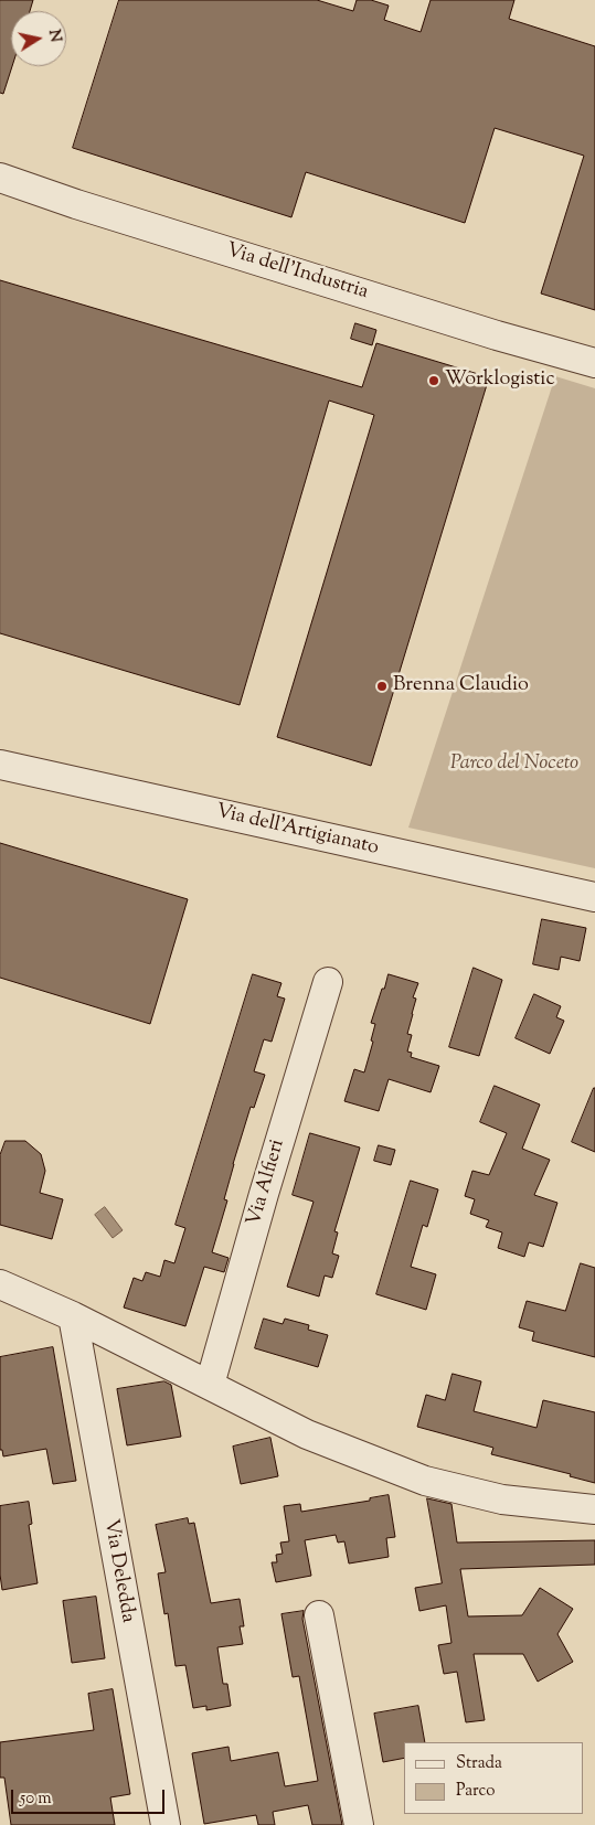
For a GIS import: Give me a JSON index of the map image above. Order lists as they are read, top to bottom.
{
  "streets": {
    "street": [
      "Via dell'Industria",
      "Via dell'Artigianato",
      "Via Alfieri",
      "Via Deledda"
    ]
  },
  "parks": ["Parco del Noceto"],
  "places": ["Worklogistic", "Brenna Claudio"],
  "legend": ["Strada", "Parco"],
  "scale_bar": "50 m",
  "north": "right"
}
